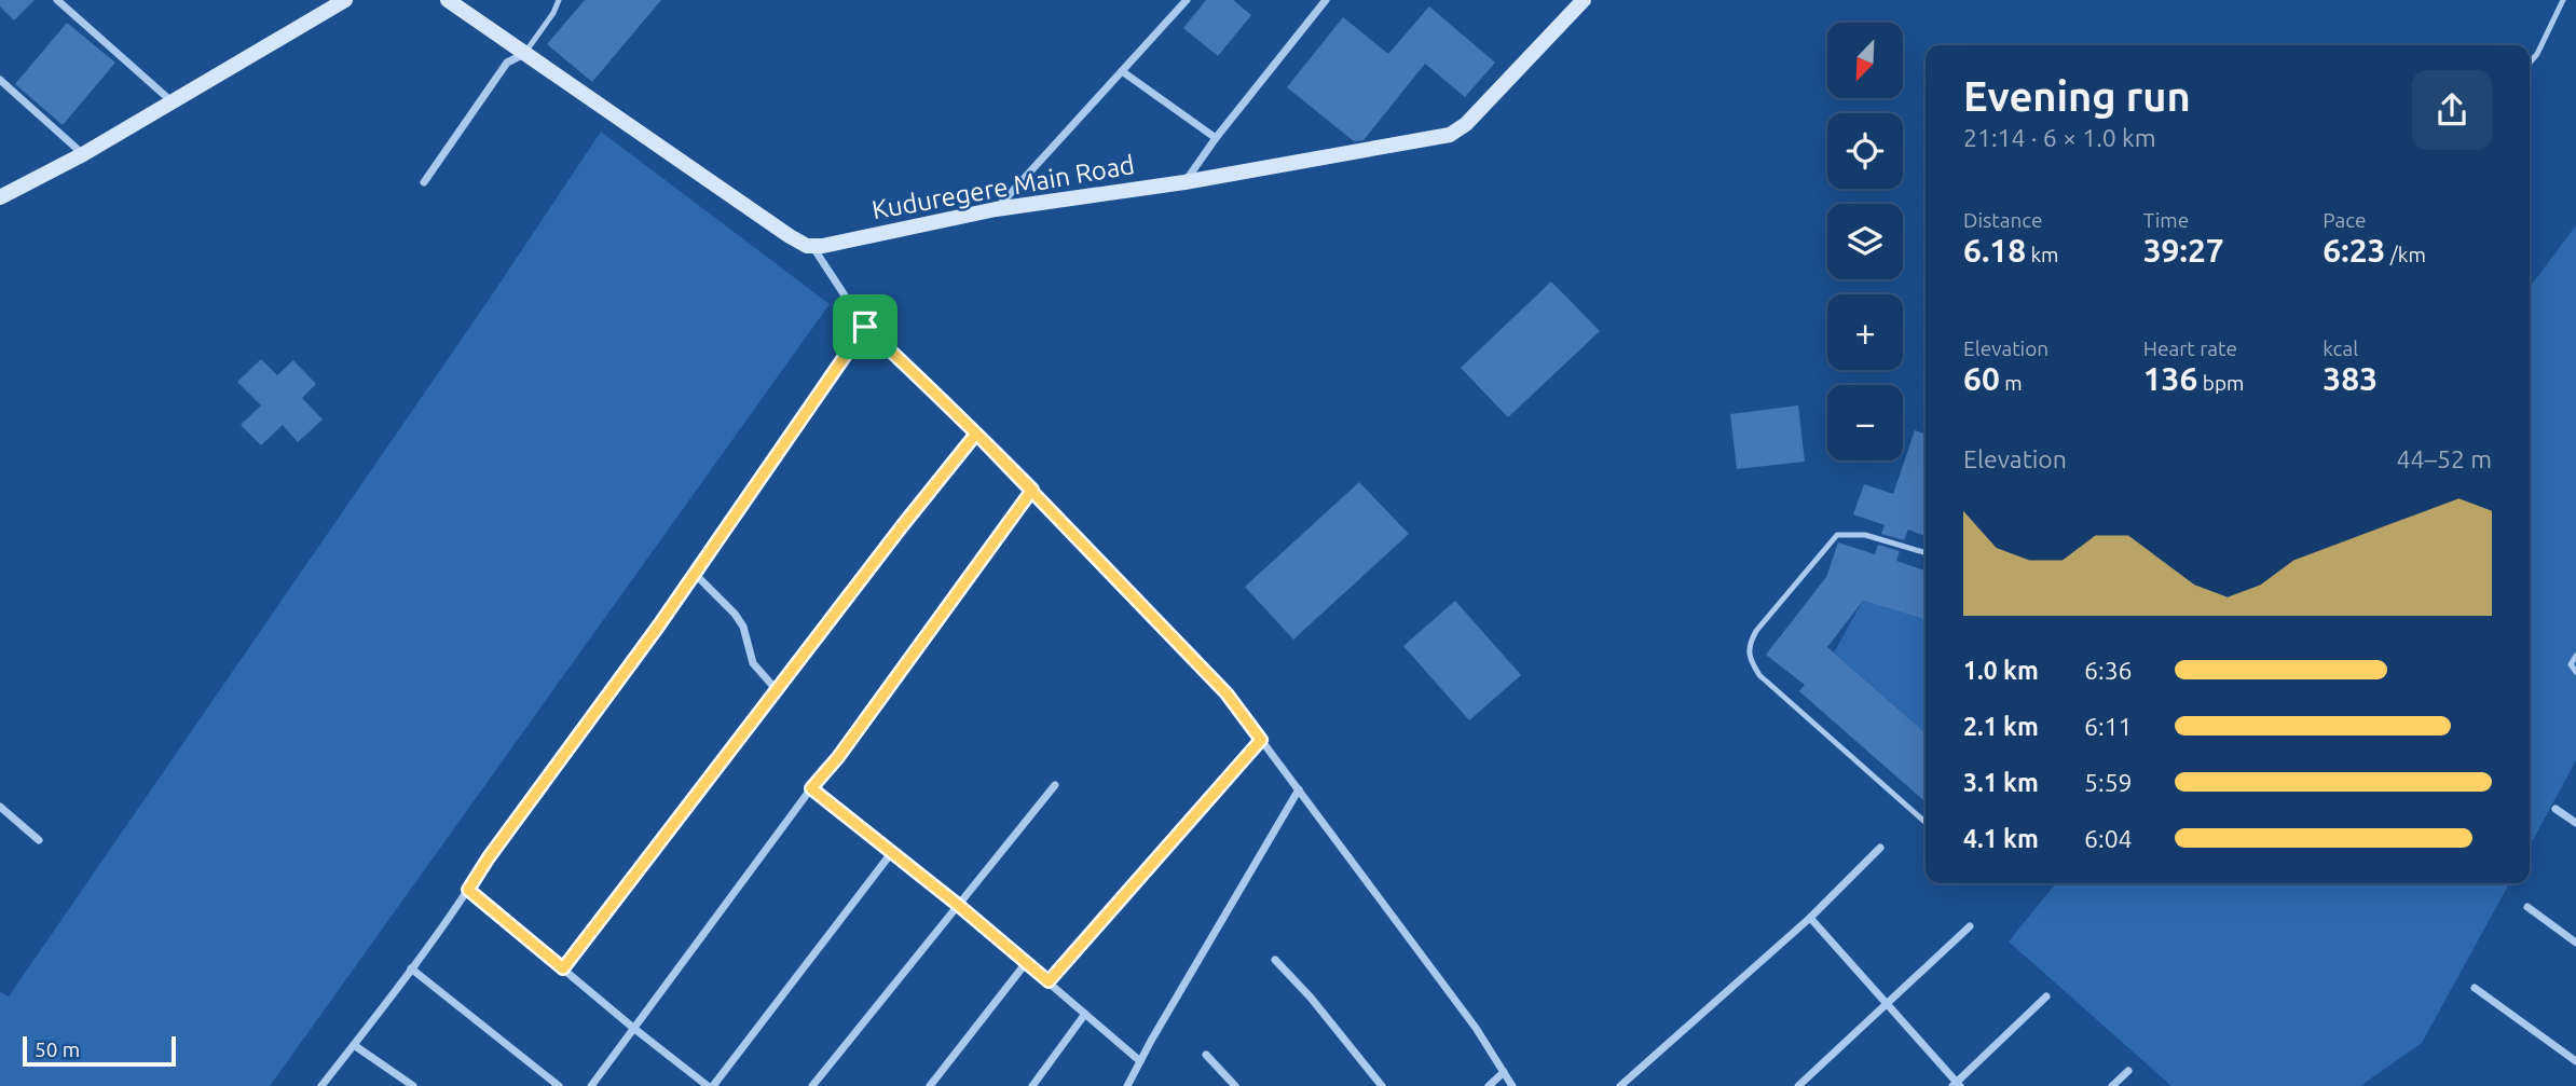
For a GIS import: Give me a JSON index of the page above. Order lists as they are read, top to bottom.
{
  "streets": {
    "street": ["Kuduregere Main Road"]
  },
  "scale_bar": "50 m",
  "north": "bottom left",
  "page": {
    "map_buttons": ["+", "−"],
    "heading": ["Evening run", "21:14 · 6 × 1.0 km"],
    "stats": [
      ["Distance", "6.18 km"],
      ["Time", "39:27"],
      ["Pace", "6:23 /km"],
      ["Elevation", "60 m"],
      ["Heart rate", "136 bpm"],
      ["kcal", "383"]
    ],
    "chart": ["Elevation", "44–52 m"],
    "list": [
      {
        "name": "1.0 km",
        "note": "6:36"
      },
      {
        "name": "2.1 km",
        "note": "6:11"
      },
      {
        "name": "3.1 km",
        "note": "5:59"
      },
      {
        "name": "4.1 km",
        "note": "6:04"
      }
    ],
    "scale": "50 m"
  }
}
